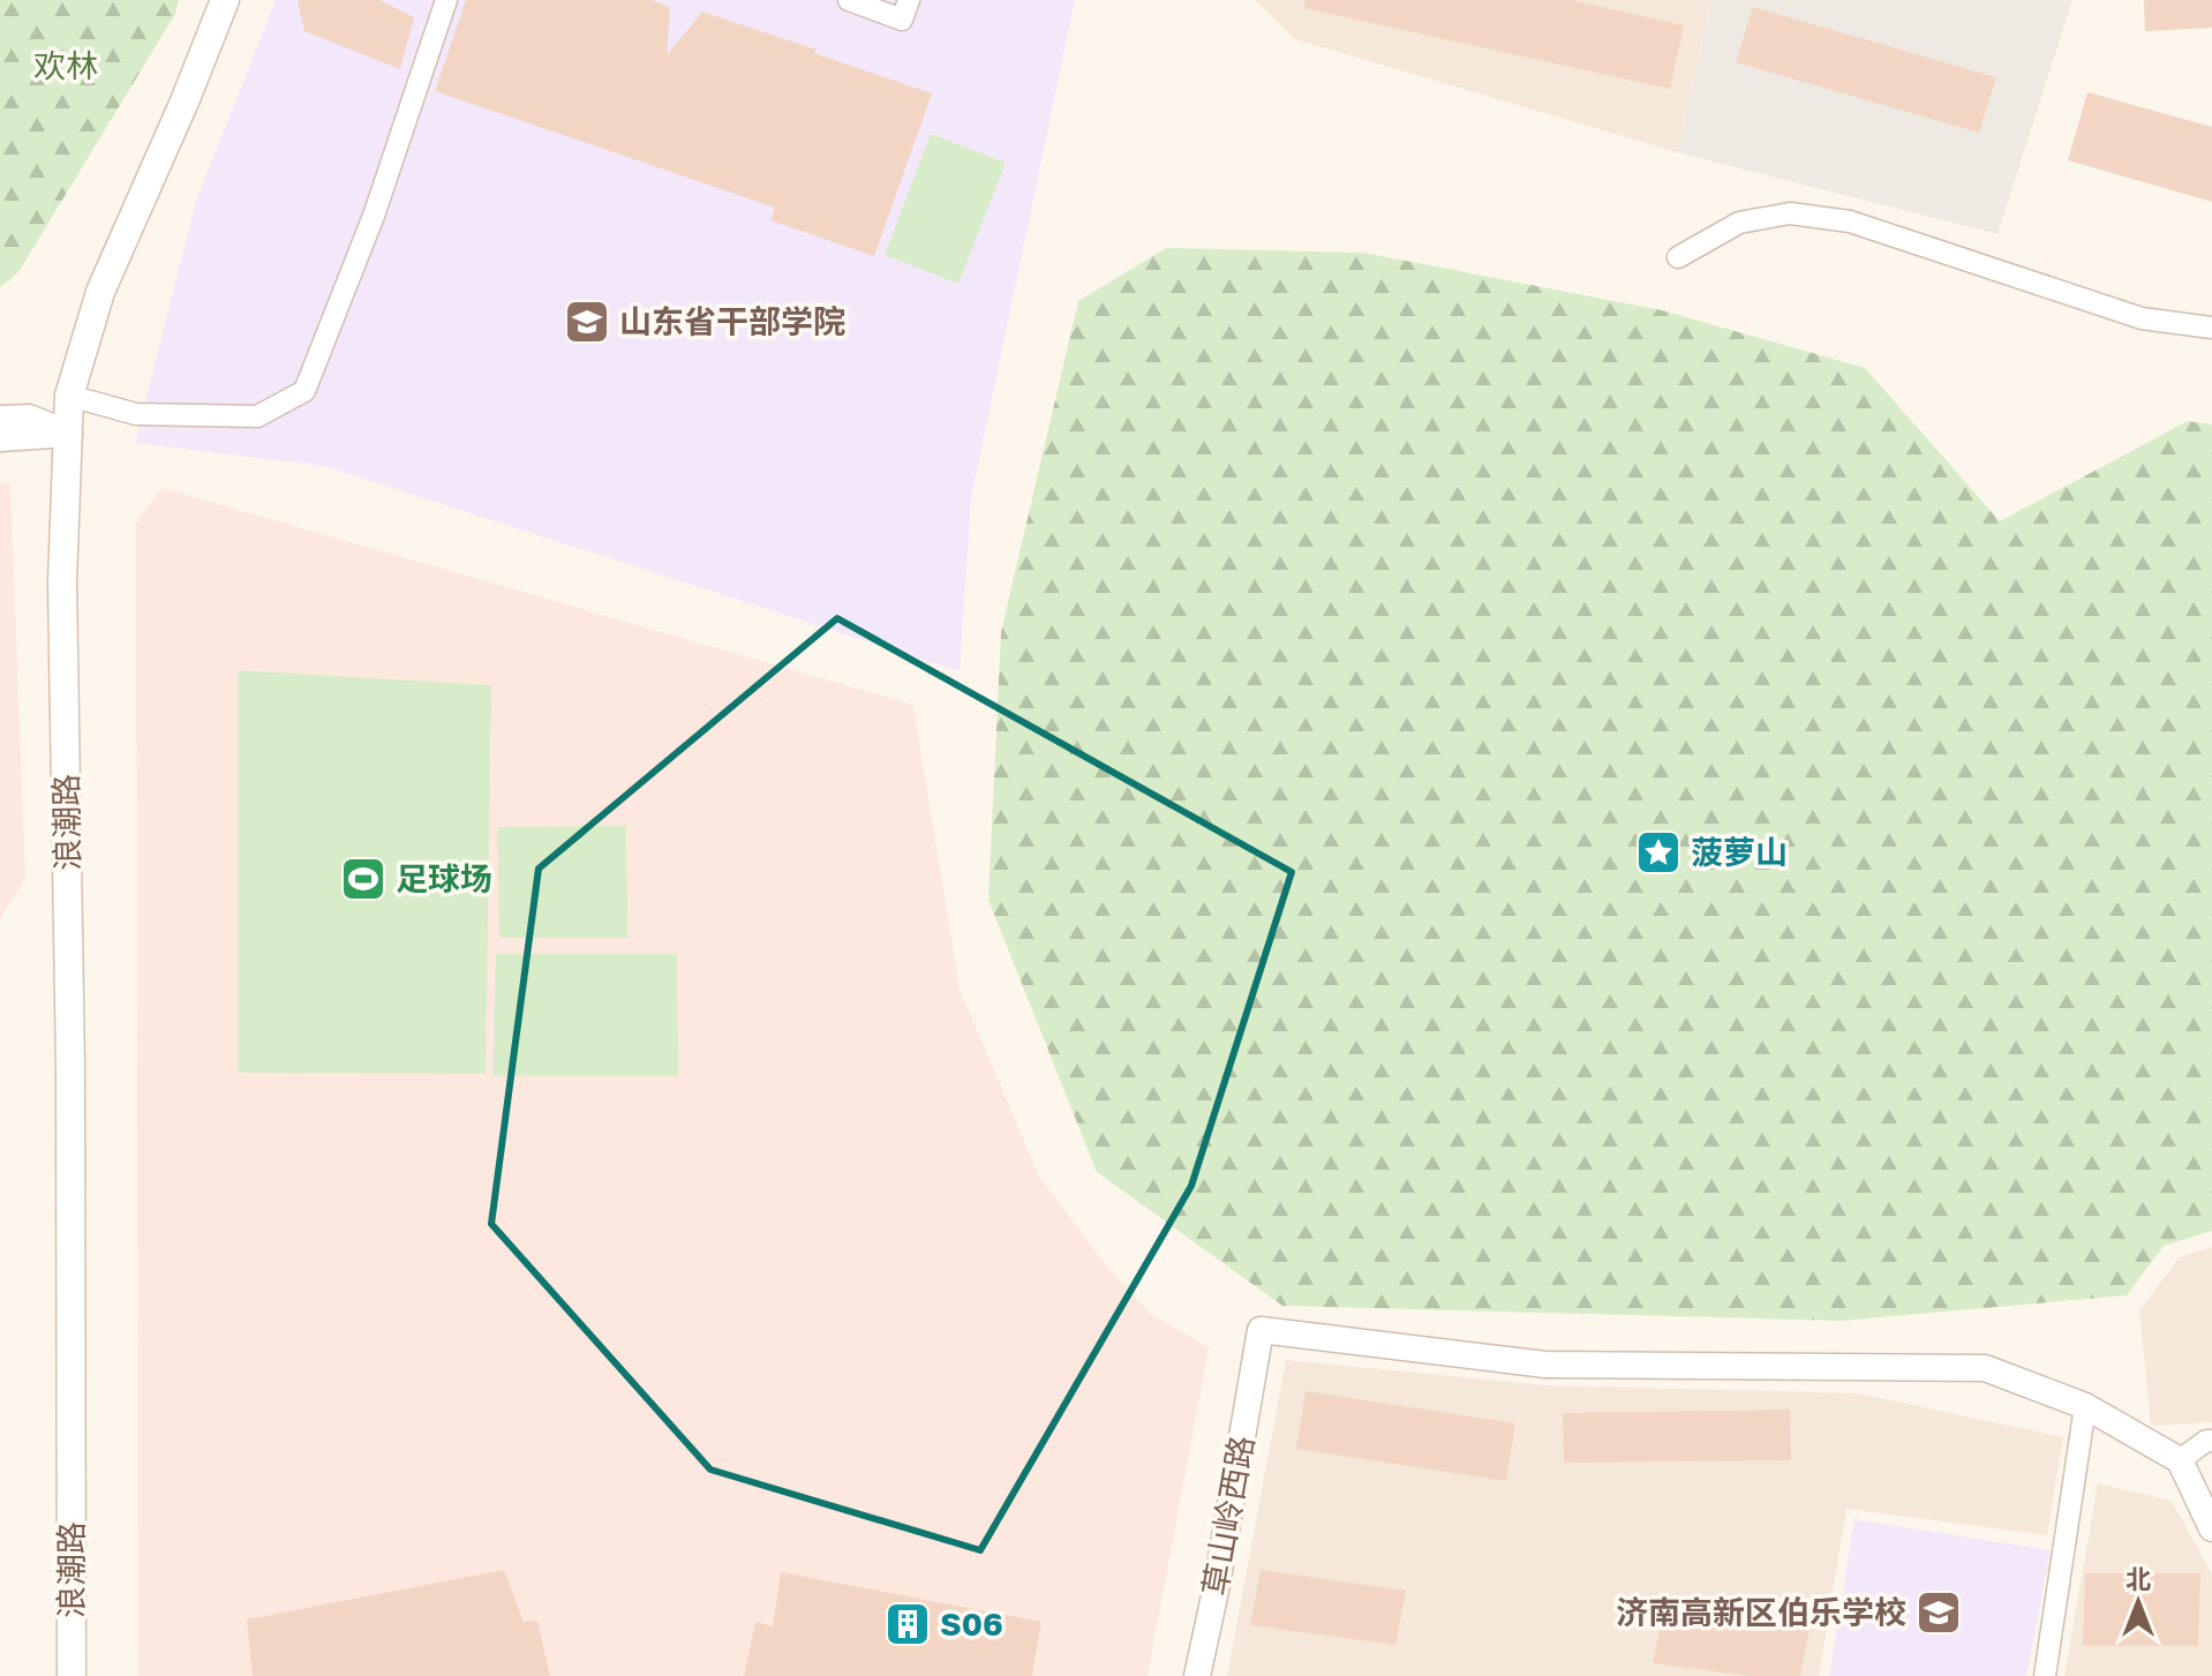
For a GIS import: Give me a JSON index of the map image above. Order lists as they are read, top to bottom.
{
  "streets": {
    "main road": ["浪潮路"],
    "street": ["草山岭西路"]
  },
  "parks": ["欢林"],
  "places": {
    "school or university": ["山东省干部学院", "济南高新区伯乐学校"],
    "place": ["菠萝山"],
    "sports": ["足球场"],
    "building": ["S06"]
  },
  "north": "top"
}
